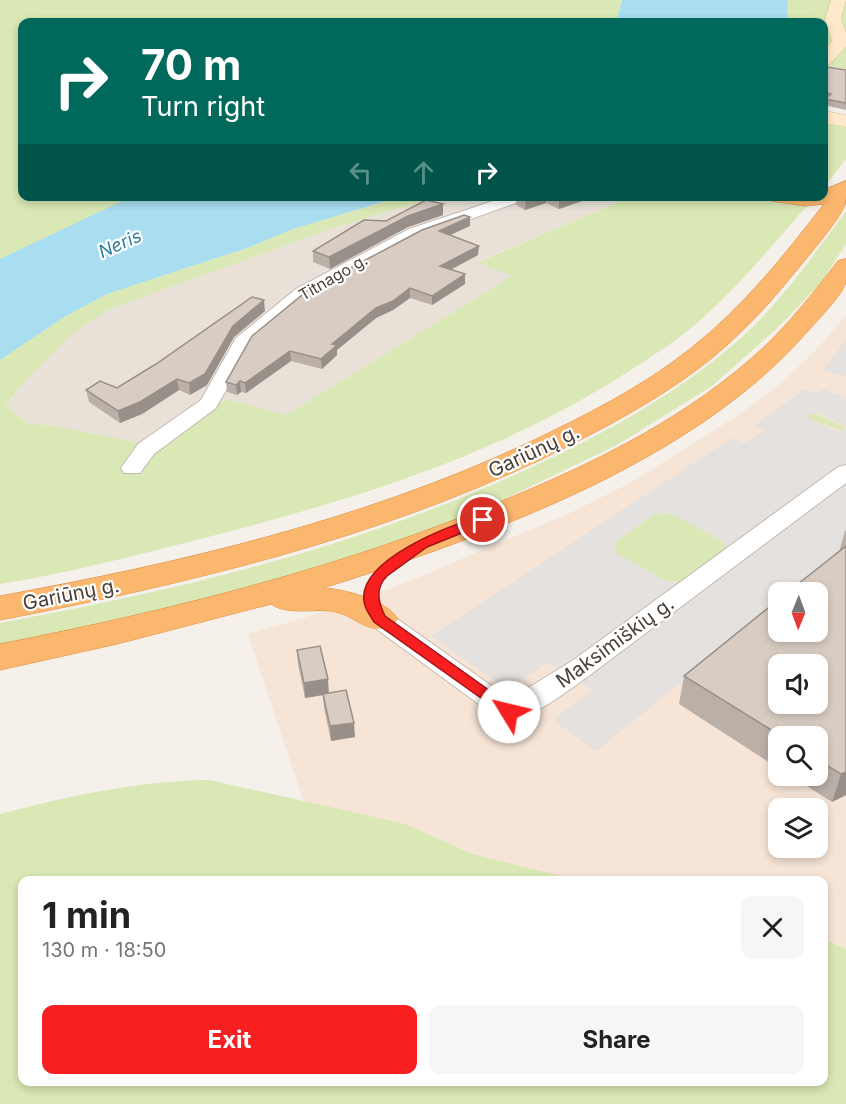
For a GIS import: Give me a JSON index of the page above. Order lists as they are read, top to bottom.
{
  "streets": {
    "highway": ["Gariūnų g."],
    "street": ["Titnago g.", "Maksimiškių g."]
  },
  "water": ["Neris"],
  "north": "bottom",
  "page": {
    "turn": ["70 m", "Turn right"],
    "heading": ["1 min", "130 m · 18:50"],
    "buttons": ["Exit", "Share"]
  }
}
